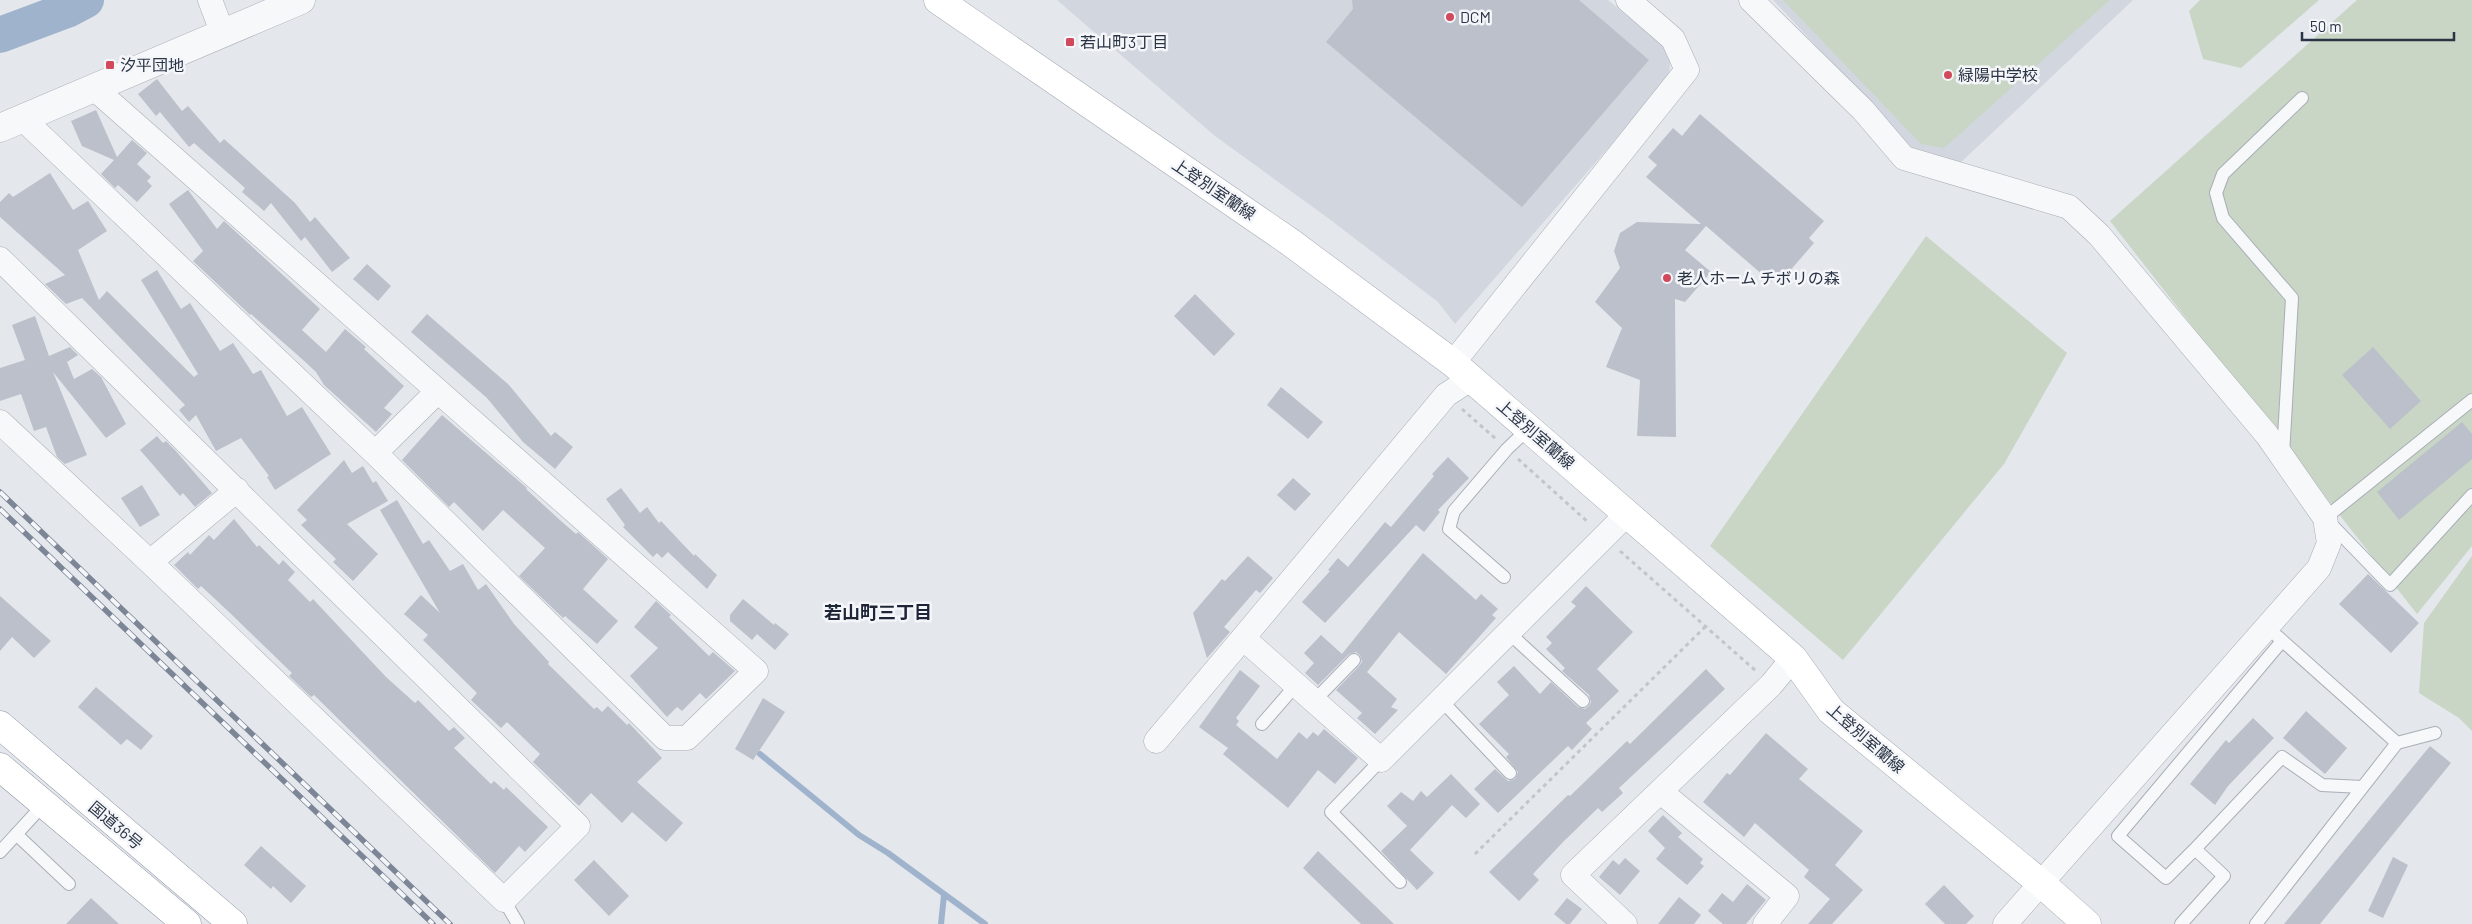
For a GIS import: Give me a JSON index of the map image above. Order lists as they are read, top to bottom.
{
  "streets": {
    "main road": ["上登別室蘭線", "国道36号"]
  },
  "districts": ["若山町三丁目"],
  "places": {
    "other": ["DCM", "緑陽中学校", "老人ホーム チボリの森"],
    "transit": ["若山町3丁目", "汐平団地"]
  },
  "scale_bar": "50 m"
}
